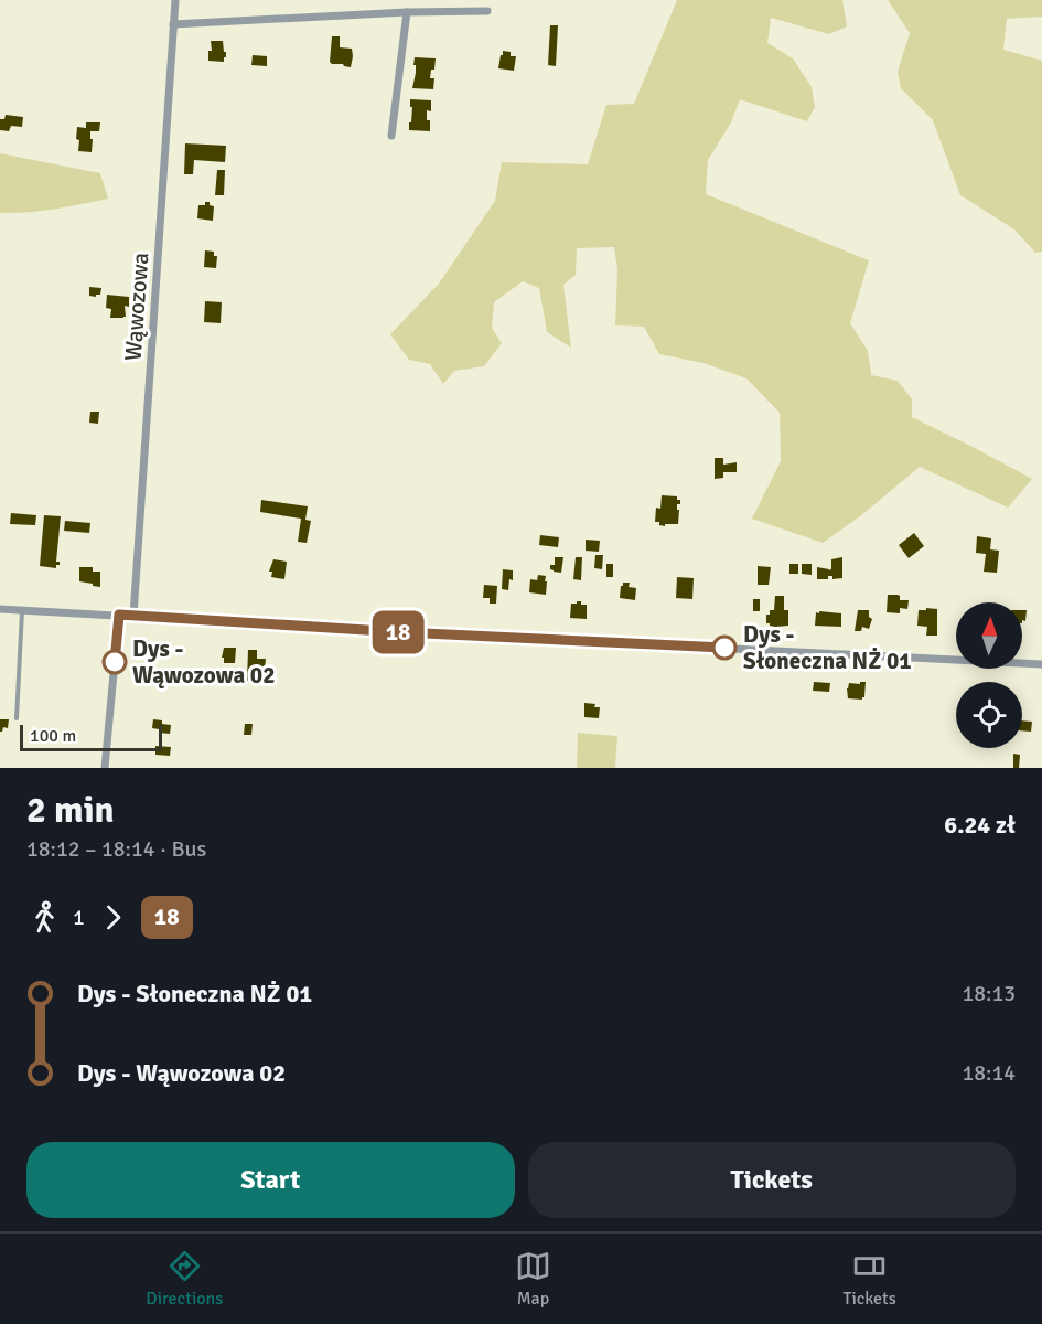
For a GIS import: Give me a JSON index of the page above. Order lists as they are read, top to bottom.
{
  "streets": {
    "street": ["Wąwozowa"]
  },
  "places": ["Dys - Słoneczna NŻ 01", "Dys - Wąwozowa 02"],
  "lines": ["bus line 18"],
  "scale_bar": "100 m",
  "north": "top",
  "page": {
    "on_map": "18",
    "scale": "100 m",
    "heading": ["2 min", "18:12 – 18:14 · Bus", "6.24 zł"],
    "legs": ["1", "18"],
    "list": [
      {
        "name": "Dys - Słoneczna NŻ 01",
        "value": "18:13"
      },
      {
        "name": "Dys - Wąwozowa 02",
        "value": "18:14"
      }
    ],
    "buttons": ["Start", "Tickets"],
    "tabs": ["Directions", "Map", "Tickets"]
  }
}
